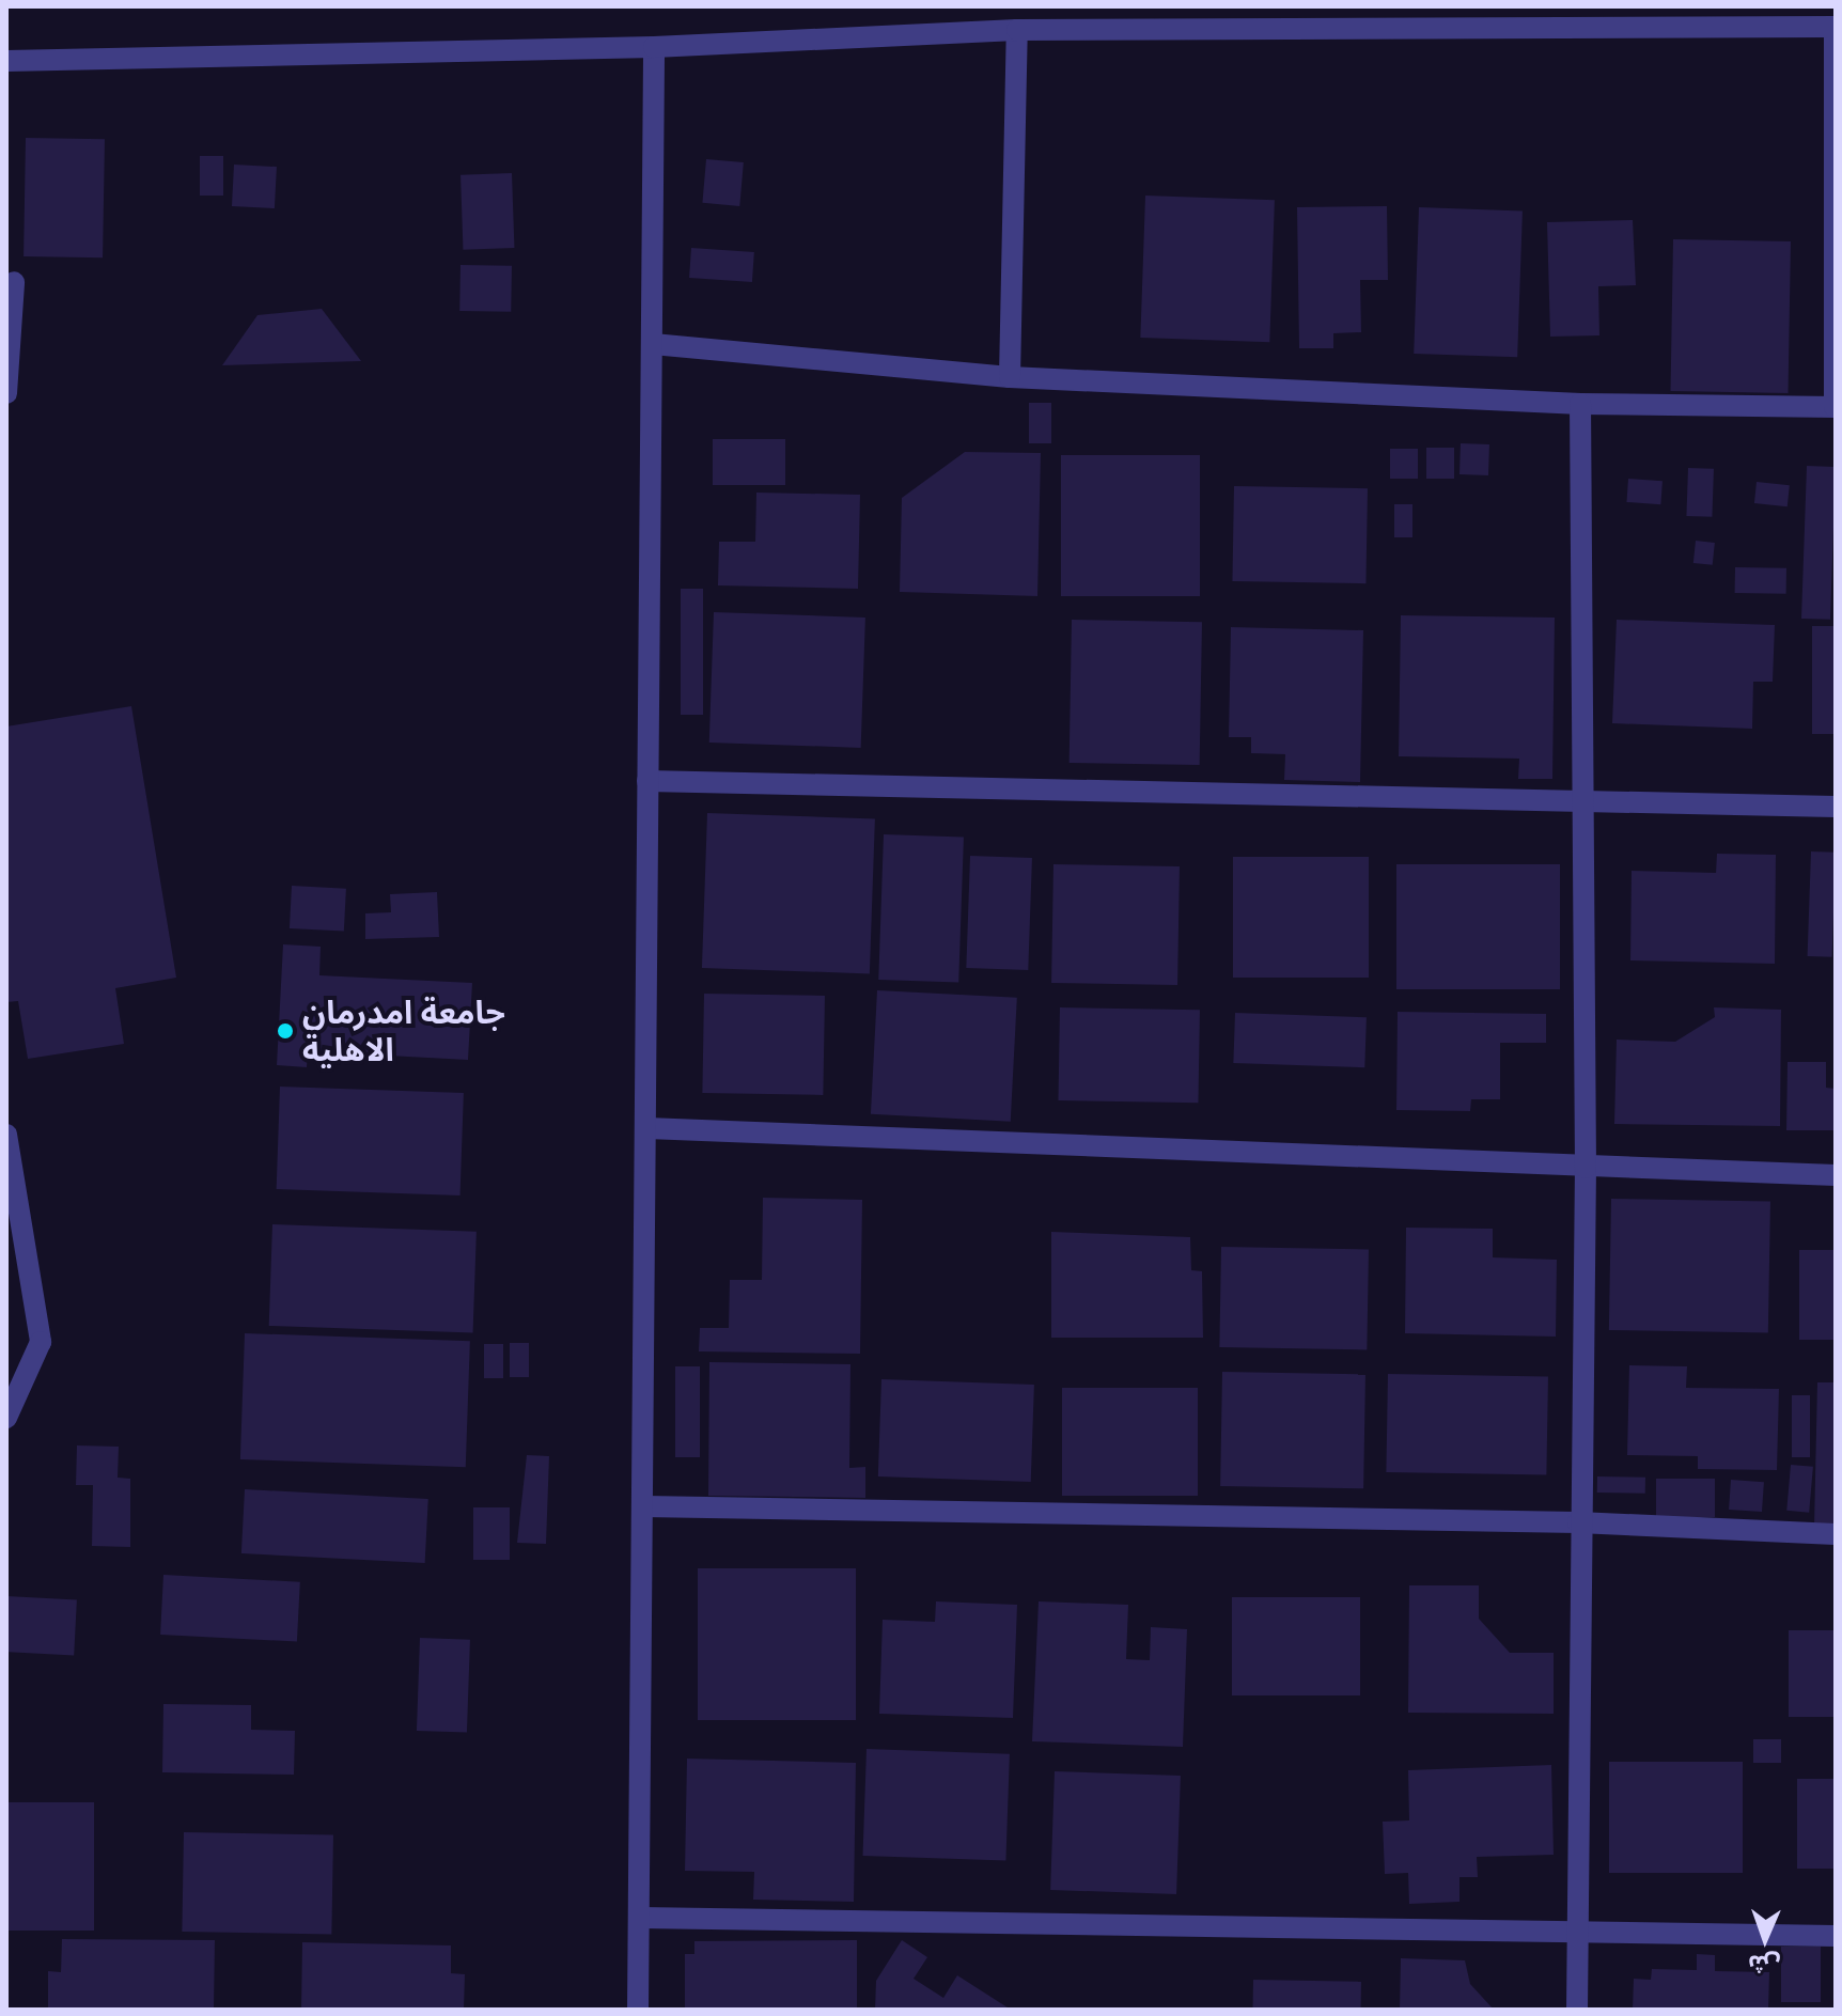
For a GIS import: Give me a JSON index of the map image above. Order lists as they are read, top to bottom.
{
  "places": ["جامعة امدرمان الاهلية"],
  "north": "bottom"
}
